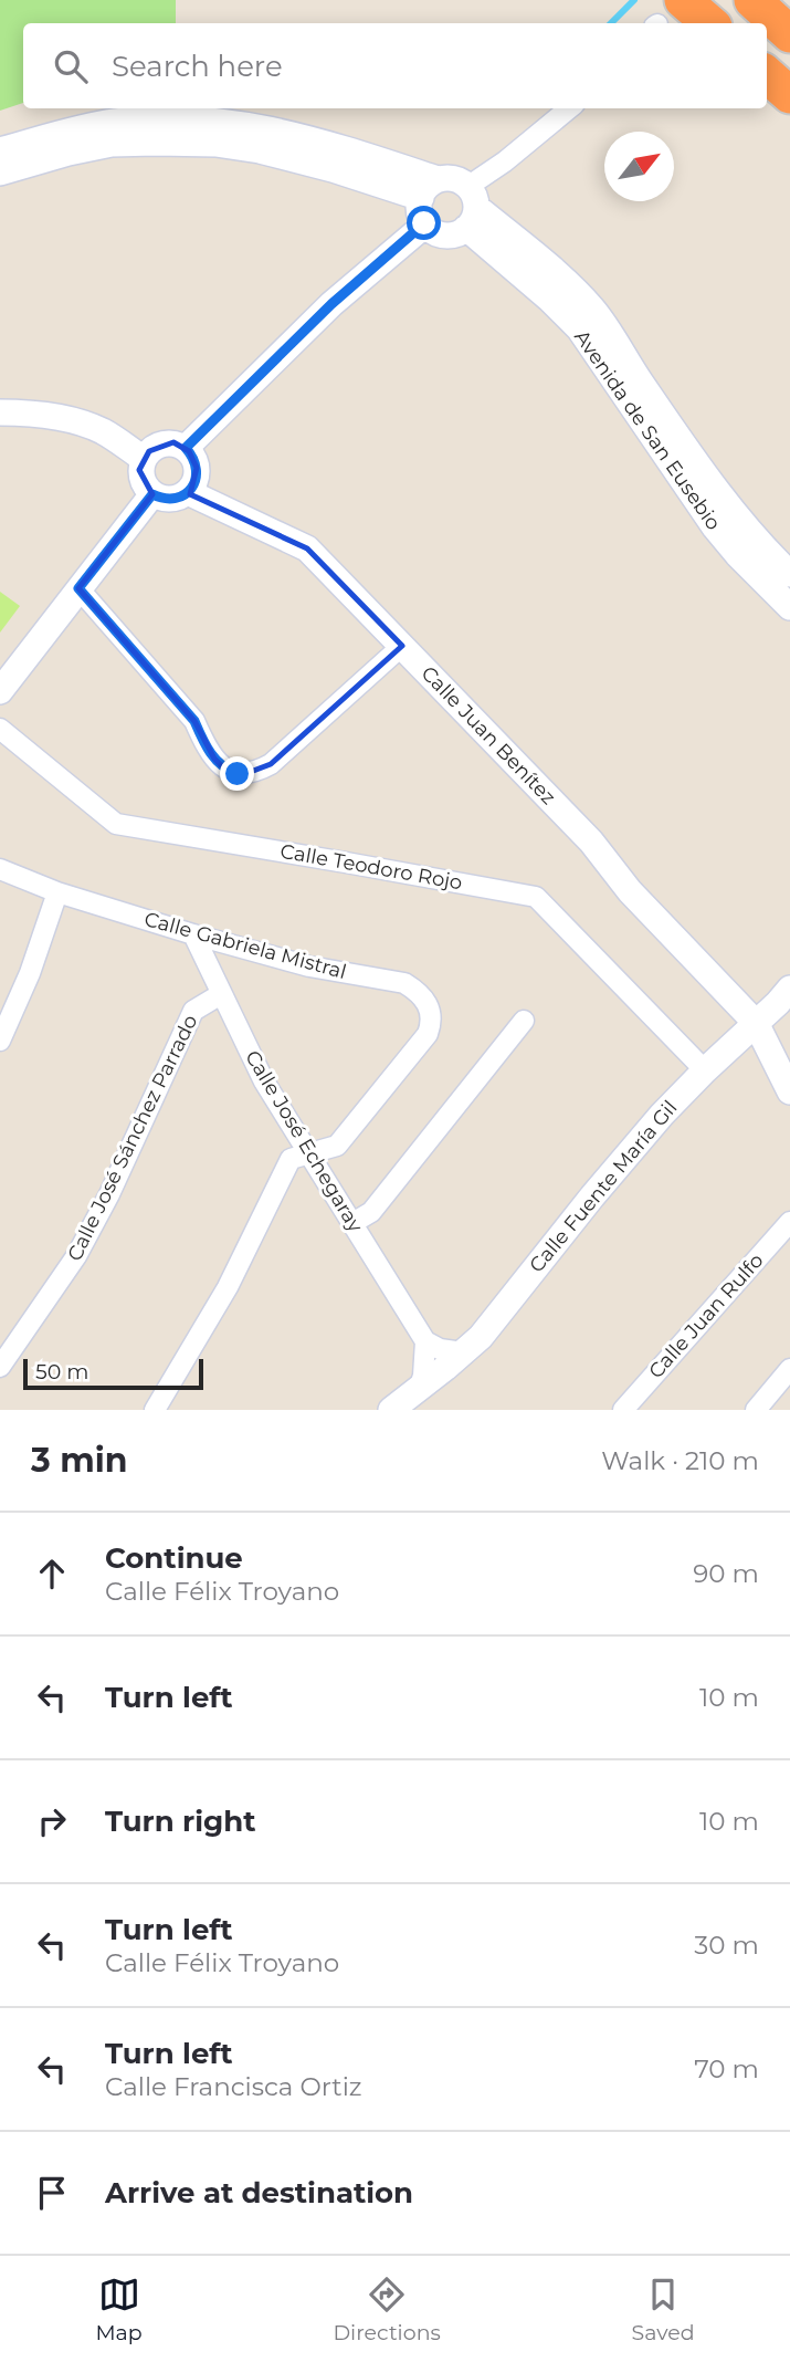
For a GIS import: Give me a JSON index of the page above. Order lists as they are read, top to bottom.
{
  "streets": {
    "street": [
      "Avenida de San Eusebio",
      "Calle Juan Benítez",
      "Calle Teodoro Rojo",
      "Calle Gabriela Mistral",
      "Calle José Sánchez Parrado",
      "Calle José Echegaray",
      "Calle Fuente María Gil",
      "Calle Juan Rulfo"
    ]
  },
  "crossings": [
    ["Calle Juan Benítez", "Calle Fuente María Gil"],
    ["Calle Teodoro Rojo", "Calle Fuente María Gil"],
    ["Calle Gabriela Mistral", "Calle José Echegaray"],
    ["Calle José Sánchez Parrado", "Calle José Echegaray"]
  ],
  "scale_bar": "50 m",
  "north": "top right",
  "page": {
    "search": "Search here",
    "scale": "50 m",
    "heading": ["3 min", "Walk · 210 m"],
    "list": [
      ["Continue", "Calle Félix Troyano", "90 m"],
      ["Turn left", "10 m"],
      ["Turn right", "10 m"],
      ["Turn left", "Calle Félix Troyano", "30 m"],
      ["Turn left", "Calle Francisca Ortiz", "70 m"],
      "Arrive at destination"
    ],
    "nav": ["Map", "Directions", "Saved"]
  }
}
